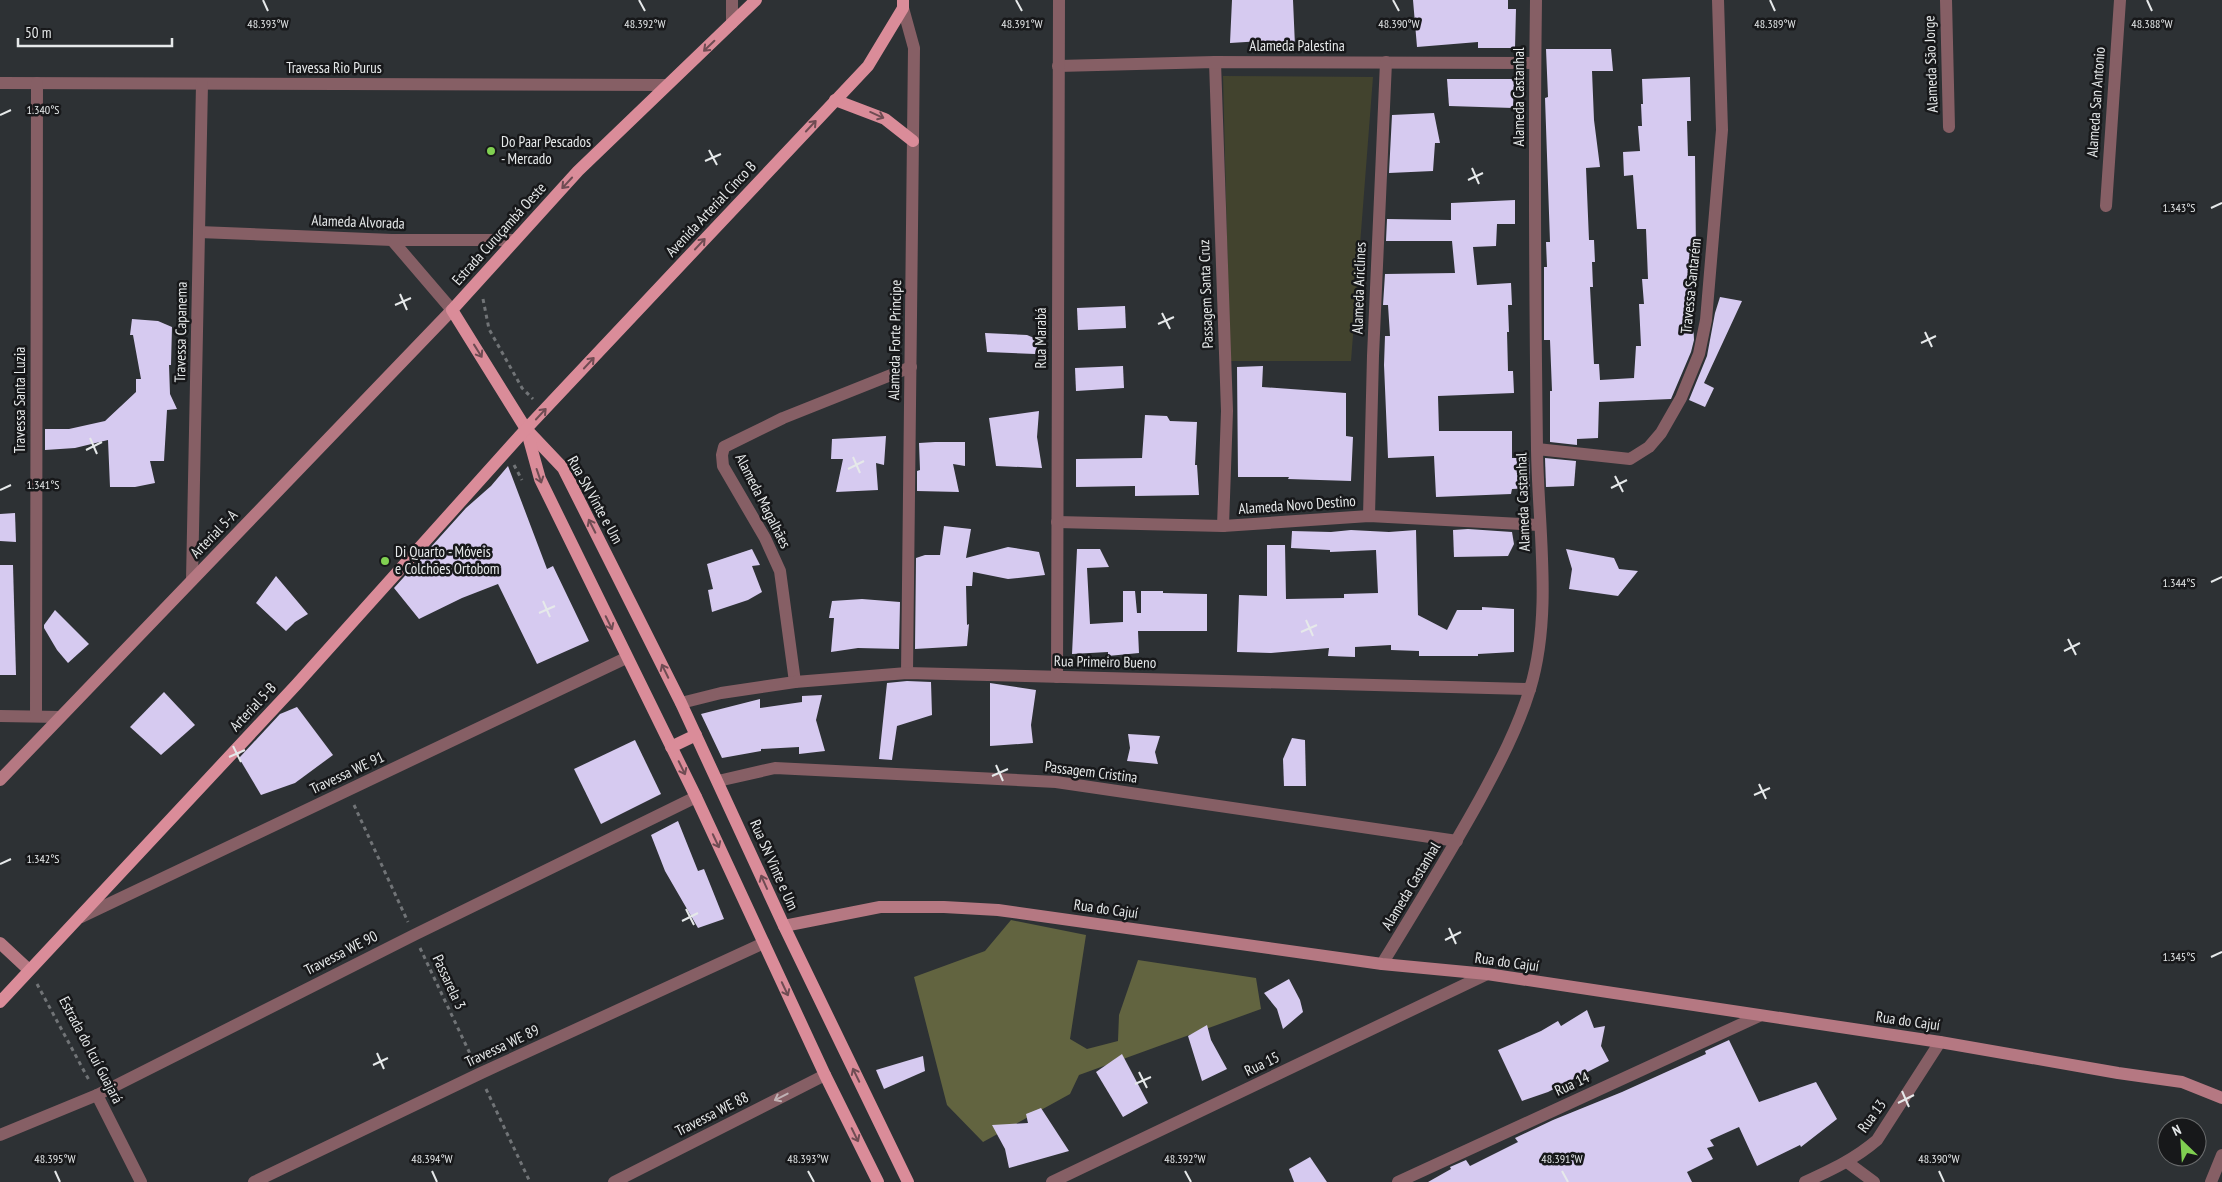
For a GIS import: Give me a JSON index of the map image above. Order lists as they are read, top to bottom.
{
  "streets": {
    "main road": [
      "Avenida Arterial Cinco B",
      "Estrada Curuçambá Oeste",
      "Rua SN Vinte e Um",
      "Arterial 5-B"
    ],
    "street": [
      "Alameda Palestina",
      "Alameda São Jorge",
      "Travessa Rio Purus",
      "Alameda Castanhal",
      "Alameda San Antonio",
      "Alameda Alvorada",
      "Travessa Santarém",
      "Alameda Ariclines",
      "Passagem Santa Cruz",
      "Travessa Capanema",
      "Rua Marabá",
      "Alameda Forte Principe",
      "Travessa Santa Luzia",
      "Alameda Magalhães",
      "Alameda Novo Destino",
      "Arterial 5-A",
      "Rua Primeiro Bueno",
      "Passagem Cristina",
      "Travessa WE 91",
      "Rua do Cajuí",
      "Travessa WE 90",
      "Travessa WE 89",
      "Estrada do Icuí Guajará",
      "Rua 15",
      "Rua 14",
      "Travessa WE 88",
      "Rua 13"
    ],
    "path": ["Passarela 3"]
  },
  "crossings": [
    ["Alameda Palestina", "Alameda Castanhal"],
    ["Alameda Palestina", "Alameda Ariclines"],
    ["Alameda Palestina", "Passagem Santa Cruz"],
    ["Alameda Palestina", "Rua Marabá"],
    ["Travessa Rio Purus", "Estrada Curuçambá Oeste"],
    ["Travessa Rio Purus", "Travessa Capanema"],
    ["Travessa Rio Purus", "Travessa Santa Luzia"],
    ["Alameda Castanhal", "Travessa Santarém"],
    ["Alameda Castanhal", "Alameda Novo Destino"],
    ["Alameda Castanhal", "Rua Primeiro Bueno"],
    ["Alameda Castanhal", "Passagem Cristina"],
    ["Alameda Castanhal", "Rua do Cajuí"],
    ["Avenida Arterial Cinco B", "Alameda Forte Principe"],
    ["Avenida Arterial Cinco B", "Rua SN Vinte e Um"],
    ["Avenida Arterial Cinco B", "Arterial 5-B"],
    ["Alameda Alvorada", "Estrada Curuçambá Oeste"],
    ["Alameda Alvorada", "Travessa Capanema"],
    ["Estrada Curuçambá Oeste", "Arterial 5-A"],
    ["Alameda Ariclines", "Alameda Novo Destino"],
    ["Passagem Santa Cruz", "Alameda Novo Destino"],
    ["Travessa Capanema", "Arterial 5-A"],
    ["Rua Marabá", "Alameda Novo Destino"],
    ["Rua Marabá", "Rua Primeiro Bueno"],
    ["Alameda Forte Principe", "Alameda Magalhães"],
    ["Alameda Forte Principe", "Rua Primeiro Bueno"],
    ["Rua SN Vinte e Um", "Rua Primeiro Bueno"],
    ["Rua SN Vinte e Um", "Arterial 5-B"],
    ["Rua SN Vinte e Um", "Passagem Cristina"],
    ["Rua SN Vinte e Um", "Rua do Cajuí"],
    ["Alameda Magalhães", "Rua Primeiro Bueno"],
    ["Arterial 5-B", "Travessa WE 91"],
    ["Arterial 5-B", "Estrada do Icuí Guajará"],
    ["Travessa WE 91", "Passarela 3"],
    ["Rua do Cajuí", "Rua 15"],
    ["Rua do Cajuí", "Rua 14"],
    ["Rua do Cajuí", "Rua 13"],
    ["Travessa WE 90", "Passarela 3"],
    ["Travessa WE 90", "Estrada do Icuí Guajará"],
    ["Passarela 3", "Travessa WE 89"]
  ],
  "one_way": ["Avenida Arterial Cinco B", "Estrada Curuçambá Oeste", "Travessa WE 88"],
  "places": ["Do Paar Pescados - Mercado", "Di Quarto - Móveis e Colchões Ortobom"],
  "scale_bar": "50 m",
  "north": "top left",
  "coordinates": [
    "48.393°W",
    "48.392°W",
    "48.391°W",
    "48.390°W",
    "48.388°W",
    "48.389°W",
    "1.340°S",
    "1.343°S",
    "1.341°S",
    "1.344°S",
    "1.342°S",
    "1.345°S",
    "48.395°W",
    "48.394°W"
  ]
}
